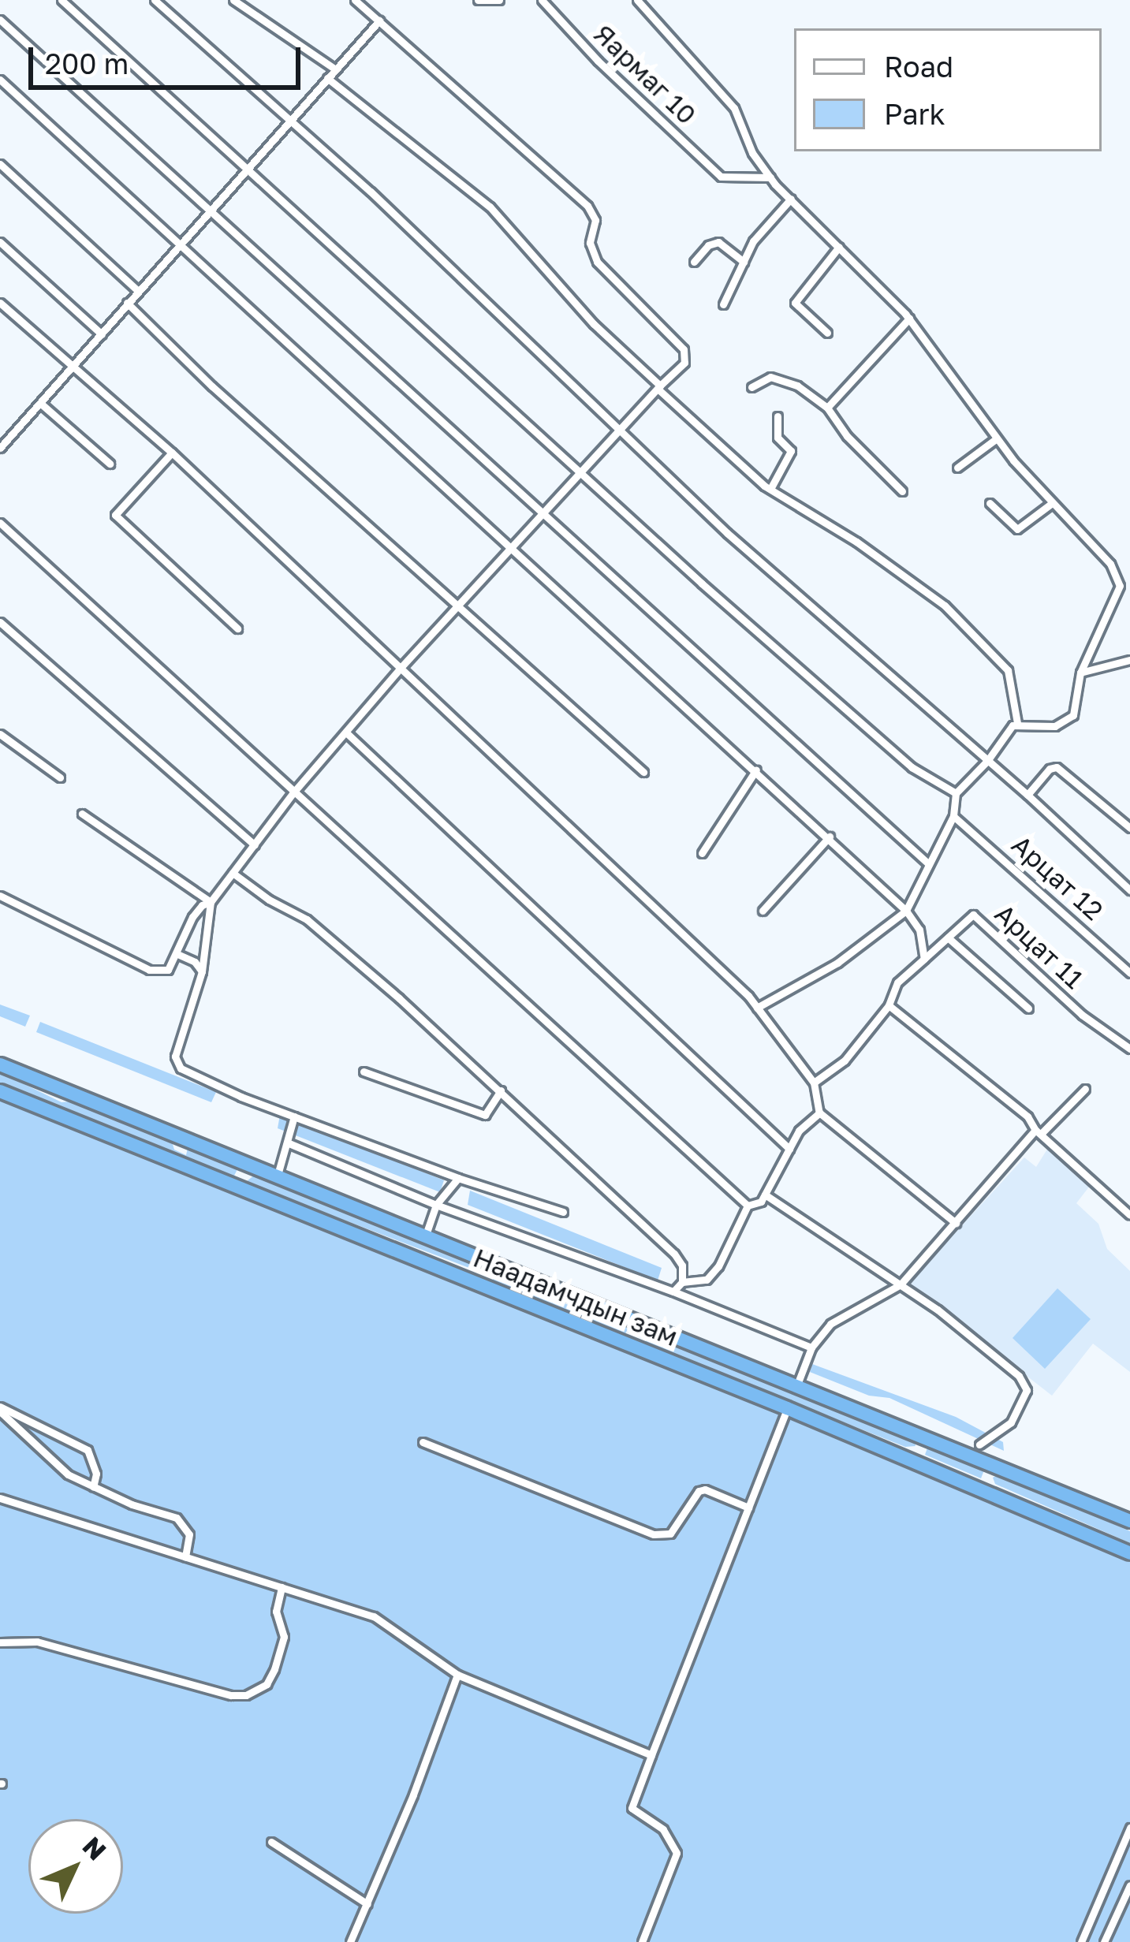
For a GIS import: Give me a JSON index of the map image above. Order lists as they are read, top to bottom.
{
  "streets": {
    "highway": ["Наадамчдын зам"],
    "street": ["Яармаг 10", "Арцат 12", "Арцат 11"]
  },
  "legend": ["Road", "Park"],
  "scale_bar": "200 m",
  "north": "top right"
}
